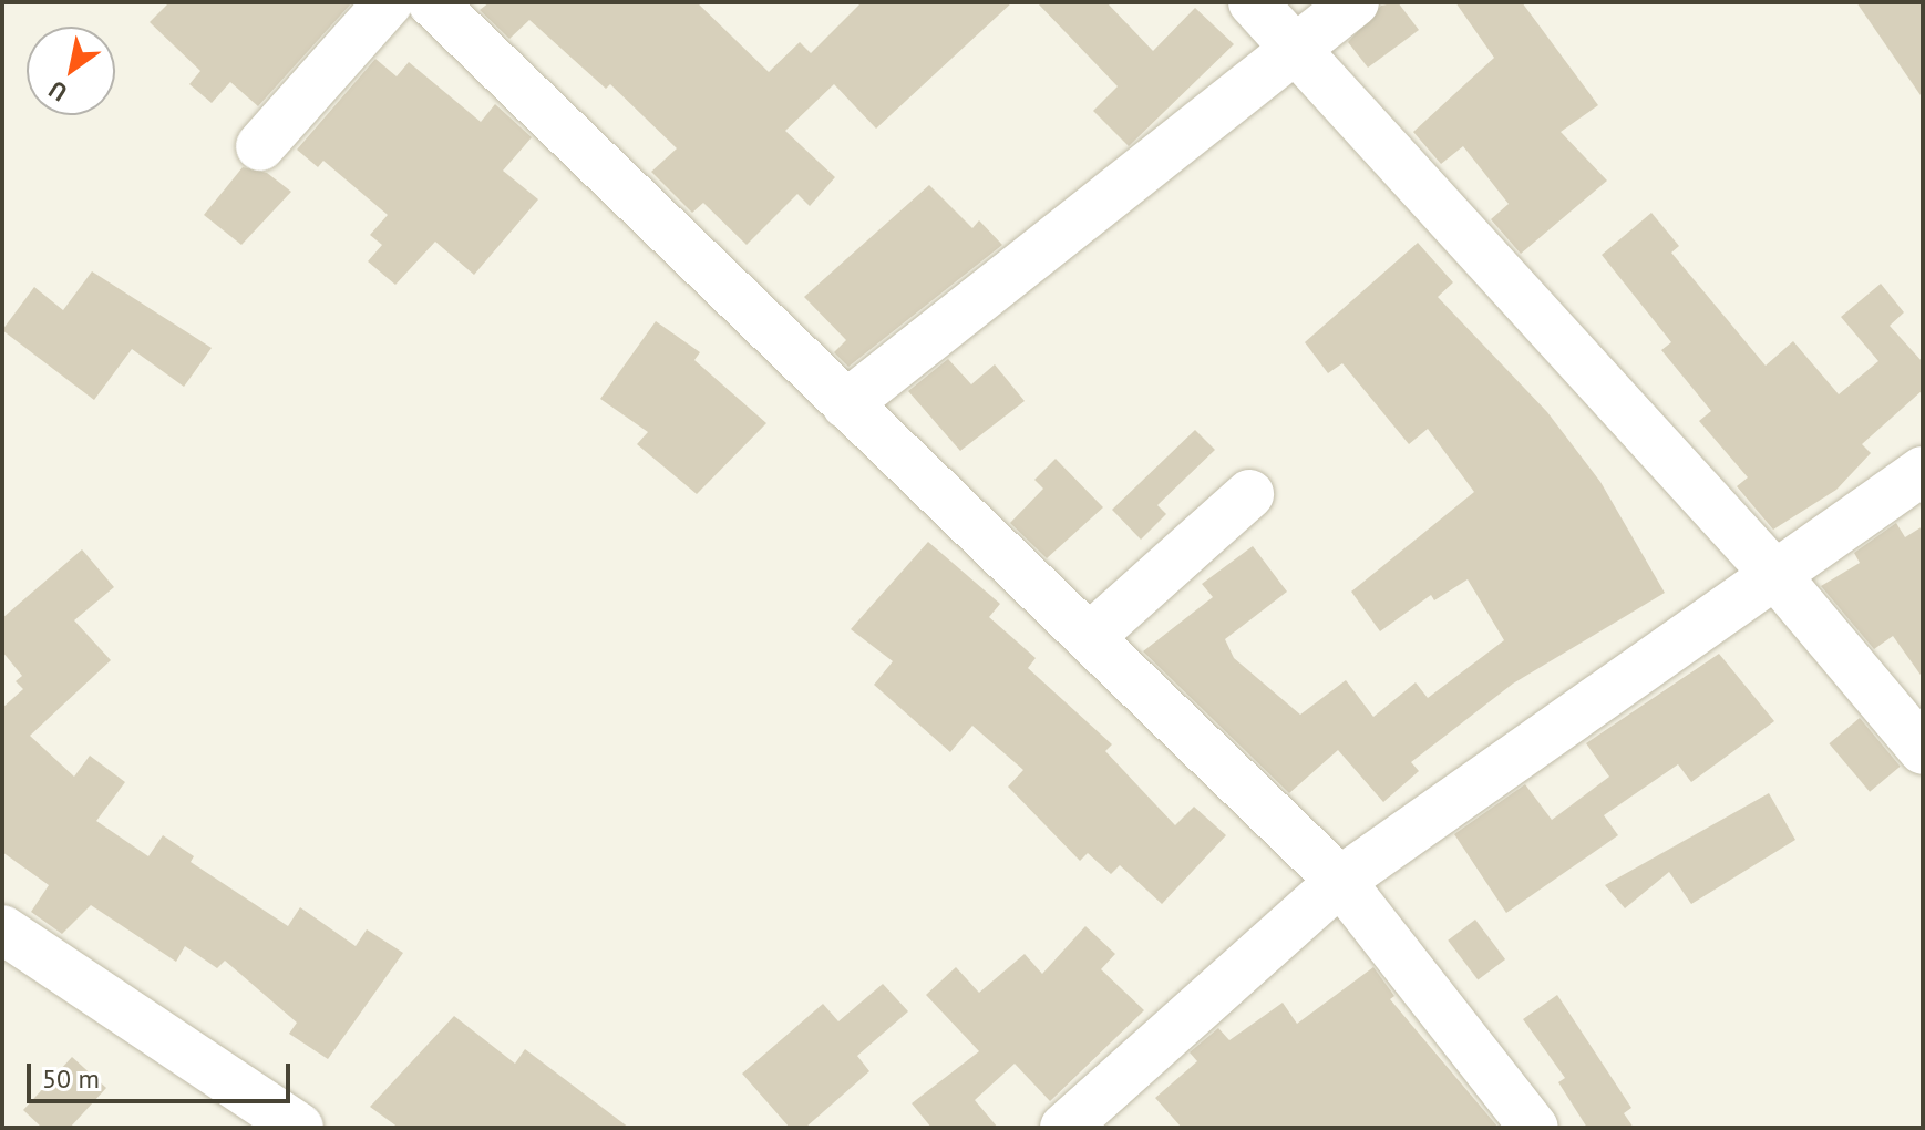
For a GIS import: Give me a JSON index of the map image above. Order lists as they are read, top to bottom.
{
  "scale_bar": "50 m",
  "north": "bottom left"
}
